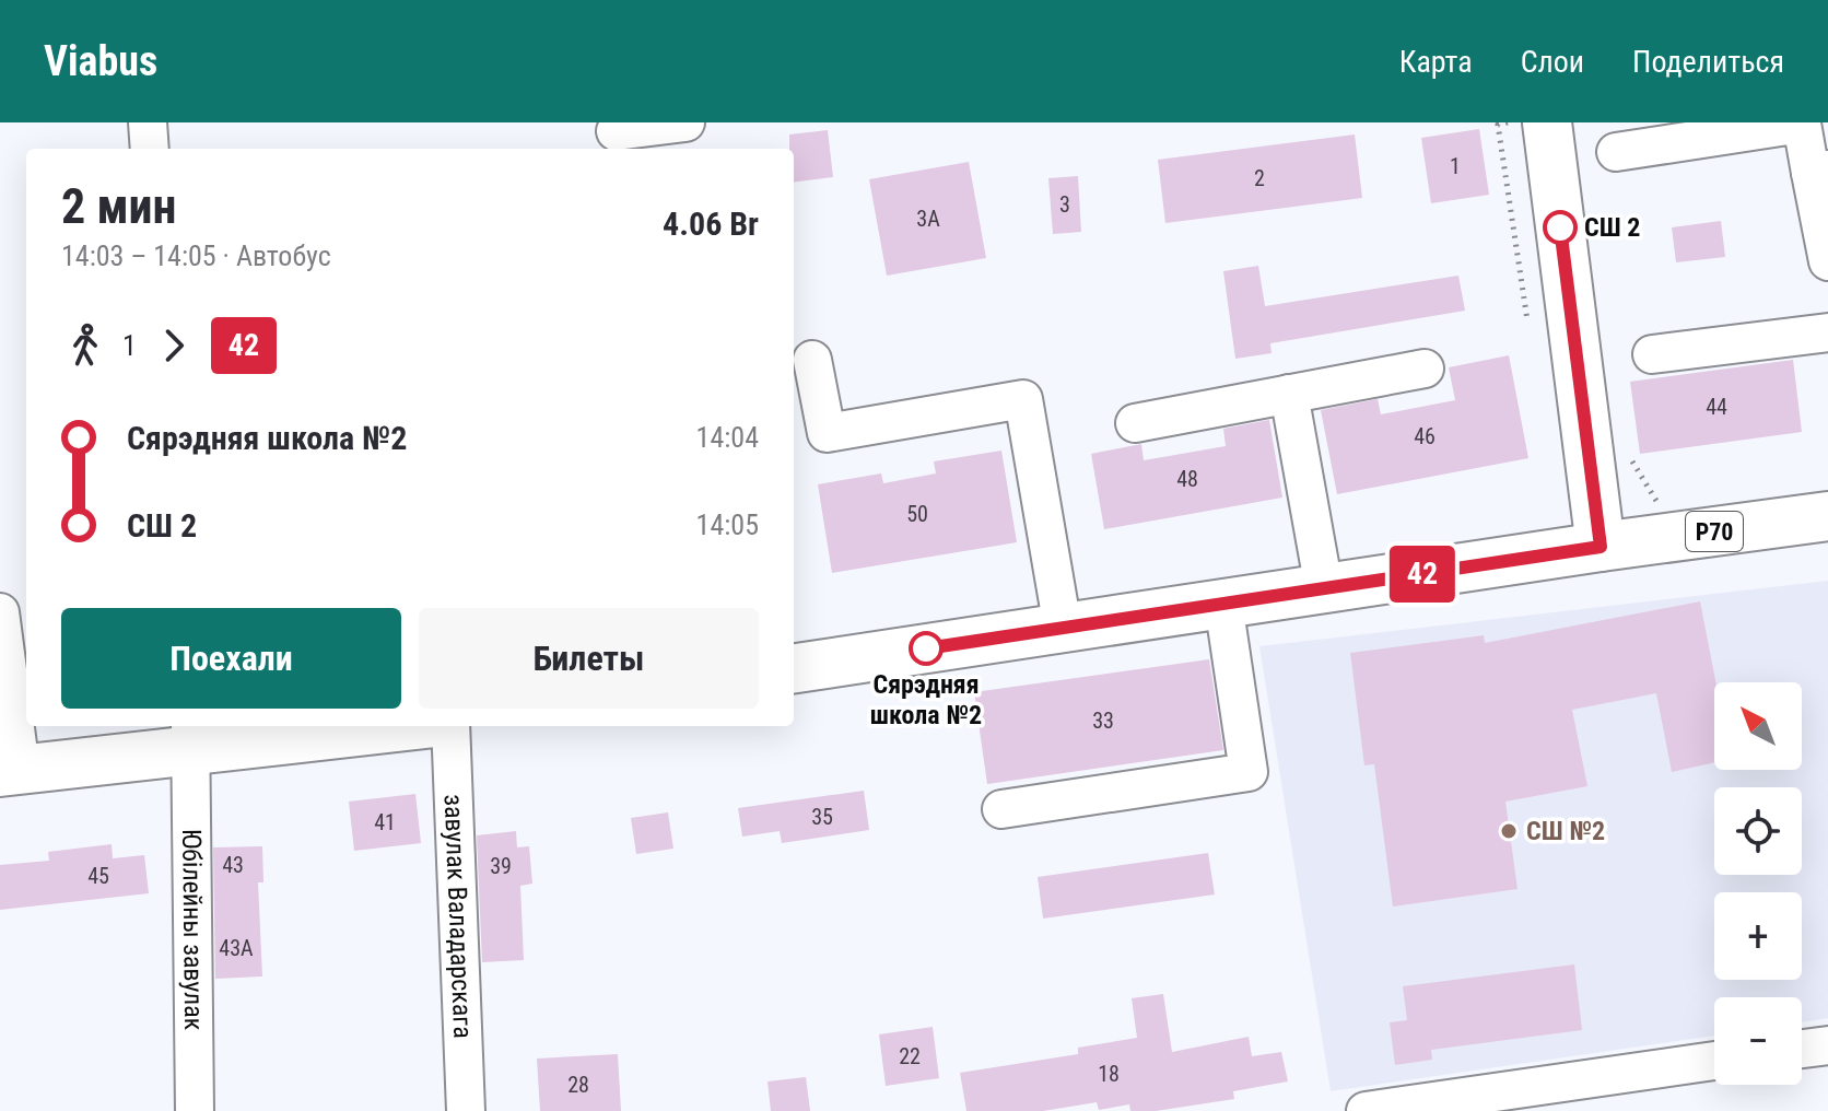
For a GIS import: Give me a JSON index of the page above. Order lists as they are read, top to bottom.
{
  "streets": {
    "main road": ["Р70"],
    "street": ["завулак Валадарскага", "Юбілейны завулак"]
  },
  "places": ["СШ 2", "Сярэдняя школа №2", "СШ №2"],
  "lines": ["bus line 42"],
  "house_numbers": [
    "1",
    "2",
    "3",
    "3А",
    "44",
    "46",
    "48",
    "50",
    "33",
    "35",
    "41",
    "43",
    "39",
    "45",
    "43А",
    "22",
    "18",
    "28"
  ],
  "north": "top left",
  "page": {
    "header": "Viabus",
    "nav": ["Карта", "Слои", "Поделиться"],
    "on_map": "42",
    "heading": ["2 мин", "14:03 – 14:05 · Автобус", "4.06 Br"],
    "legs": ["1", "42"],
    "list": [
      {
        "name": "Сярэдняя школа №2",
        "value": "14:04"
      },
      {
        "name": "СШ 2",
        "value": "14:05"
      }
    ],
    "buttons": ["Поехали", "Билеты"],
    "map_buttons": ["+", "−"]
  }
}
